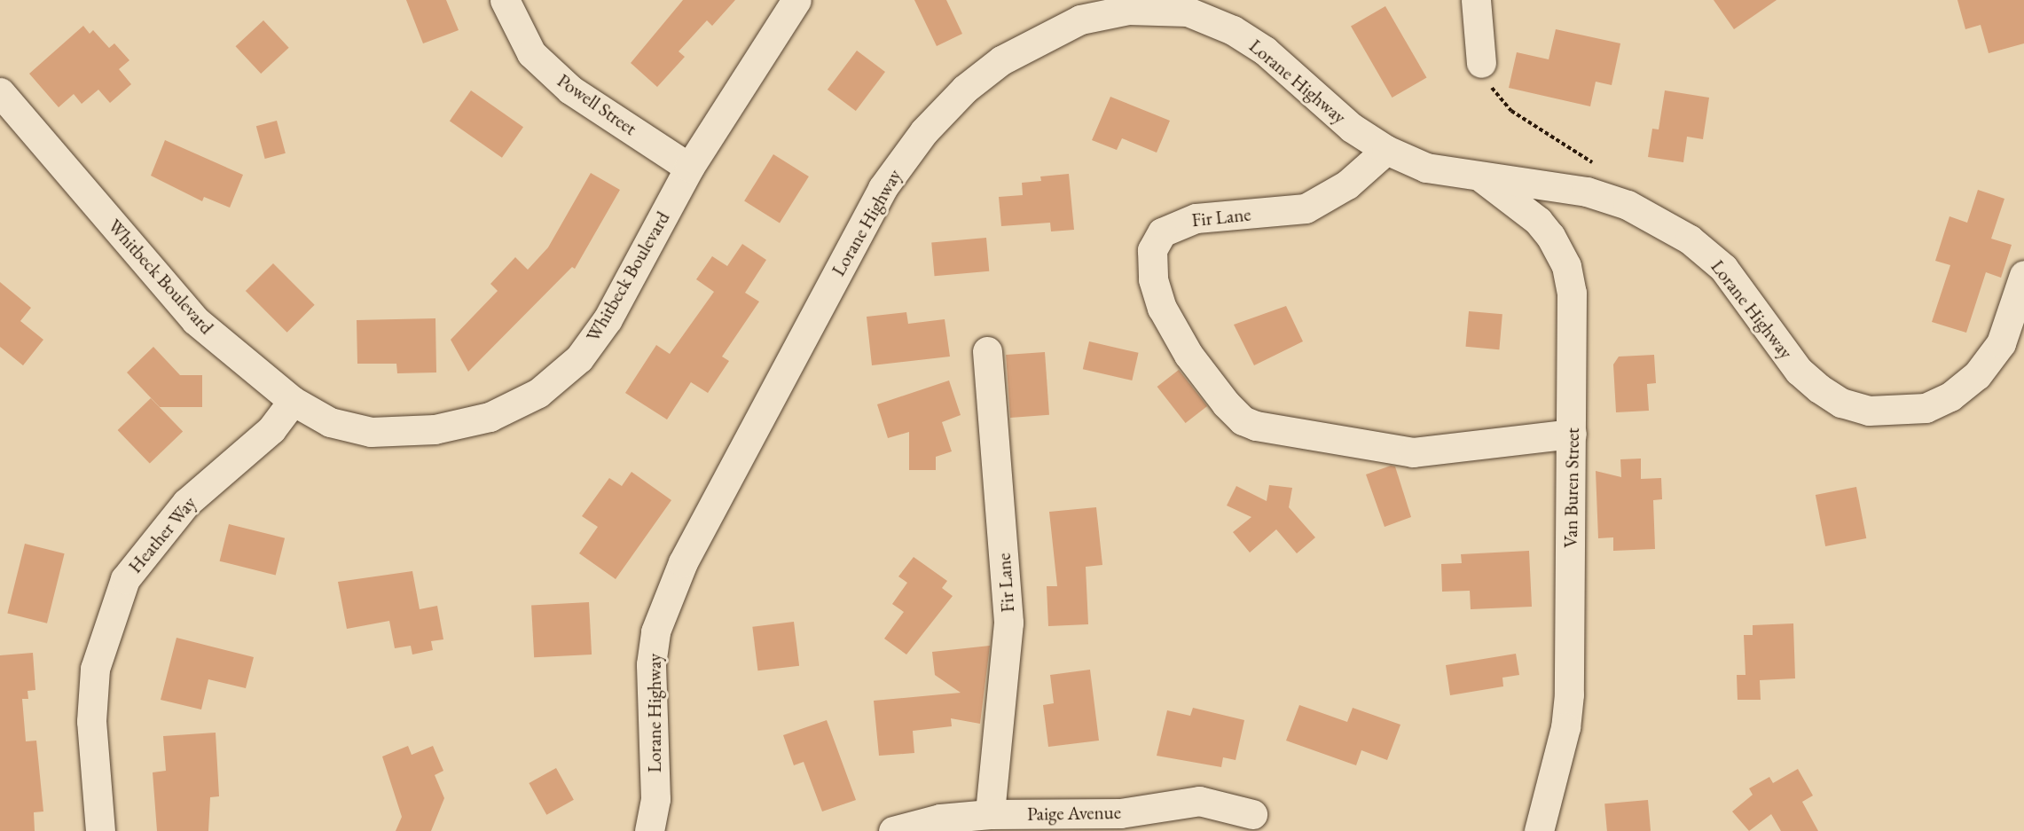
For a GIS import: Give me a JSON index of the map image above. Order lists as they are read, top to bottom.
{
  "streets": {
    "street": [
      "Lorane Highway",
      "Powell Street",
      "Fir Lane",
      "Whitbeck Boulevard",
      "Van Buren Street",
      "Heather Way",
      "Paige Avenue"
    ]
  },
  "crossings": [
    ["Lorane Highway", "Fir Lane"],
    ["Lorane Highway", "Van Buren Street"],
    ["Powell Street", "Whitbeck Boulevard"],
    ["Fir Lane", "Van Buren Street"],
    ["Fir Lane", "Paige Avenue"],
    ["Whitbeck Boulevard", "Heather Way"]
  ]
}
